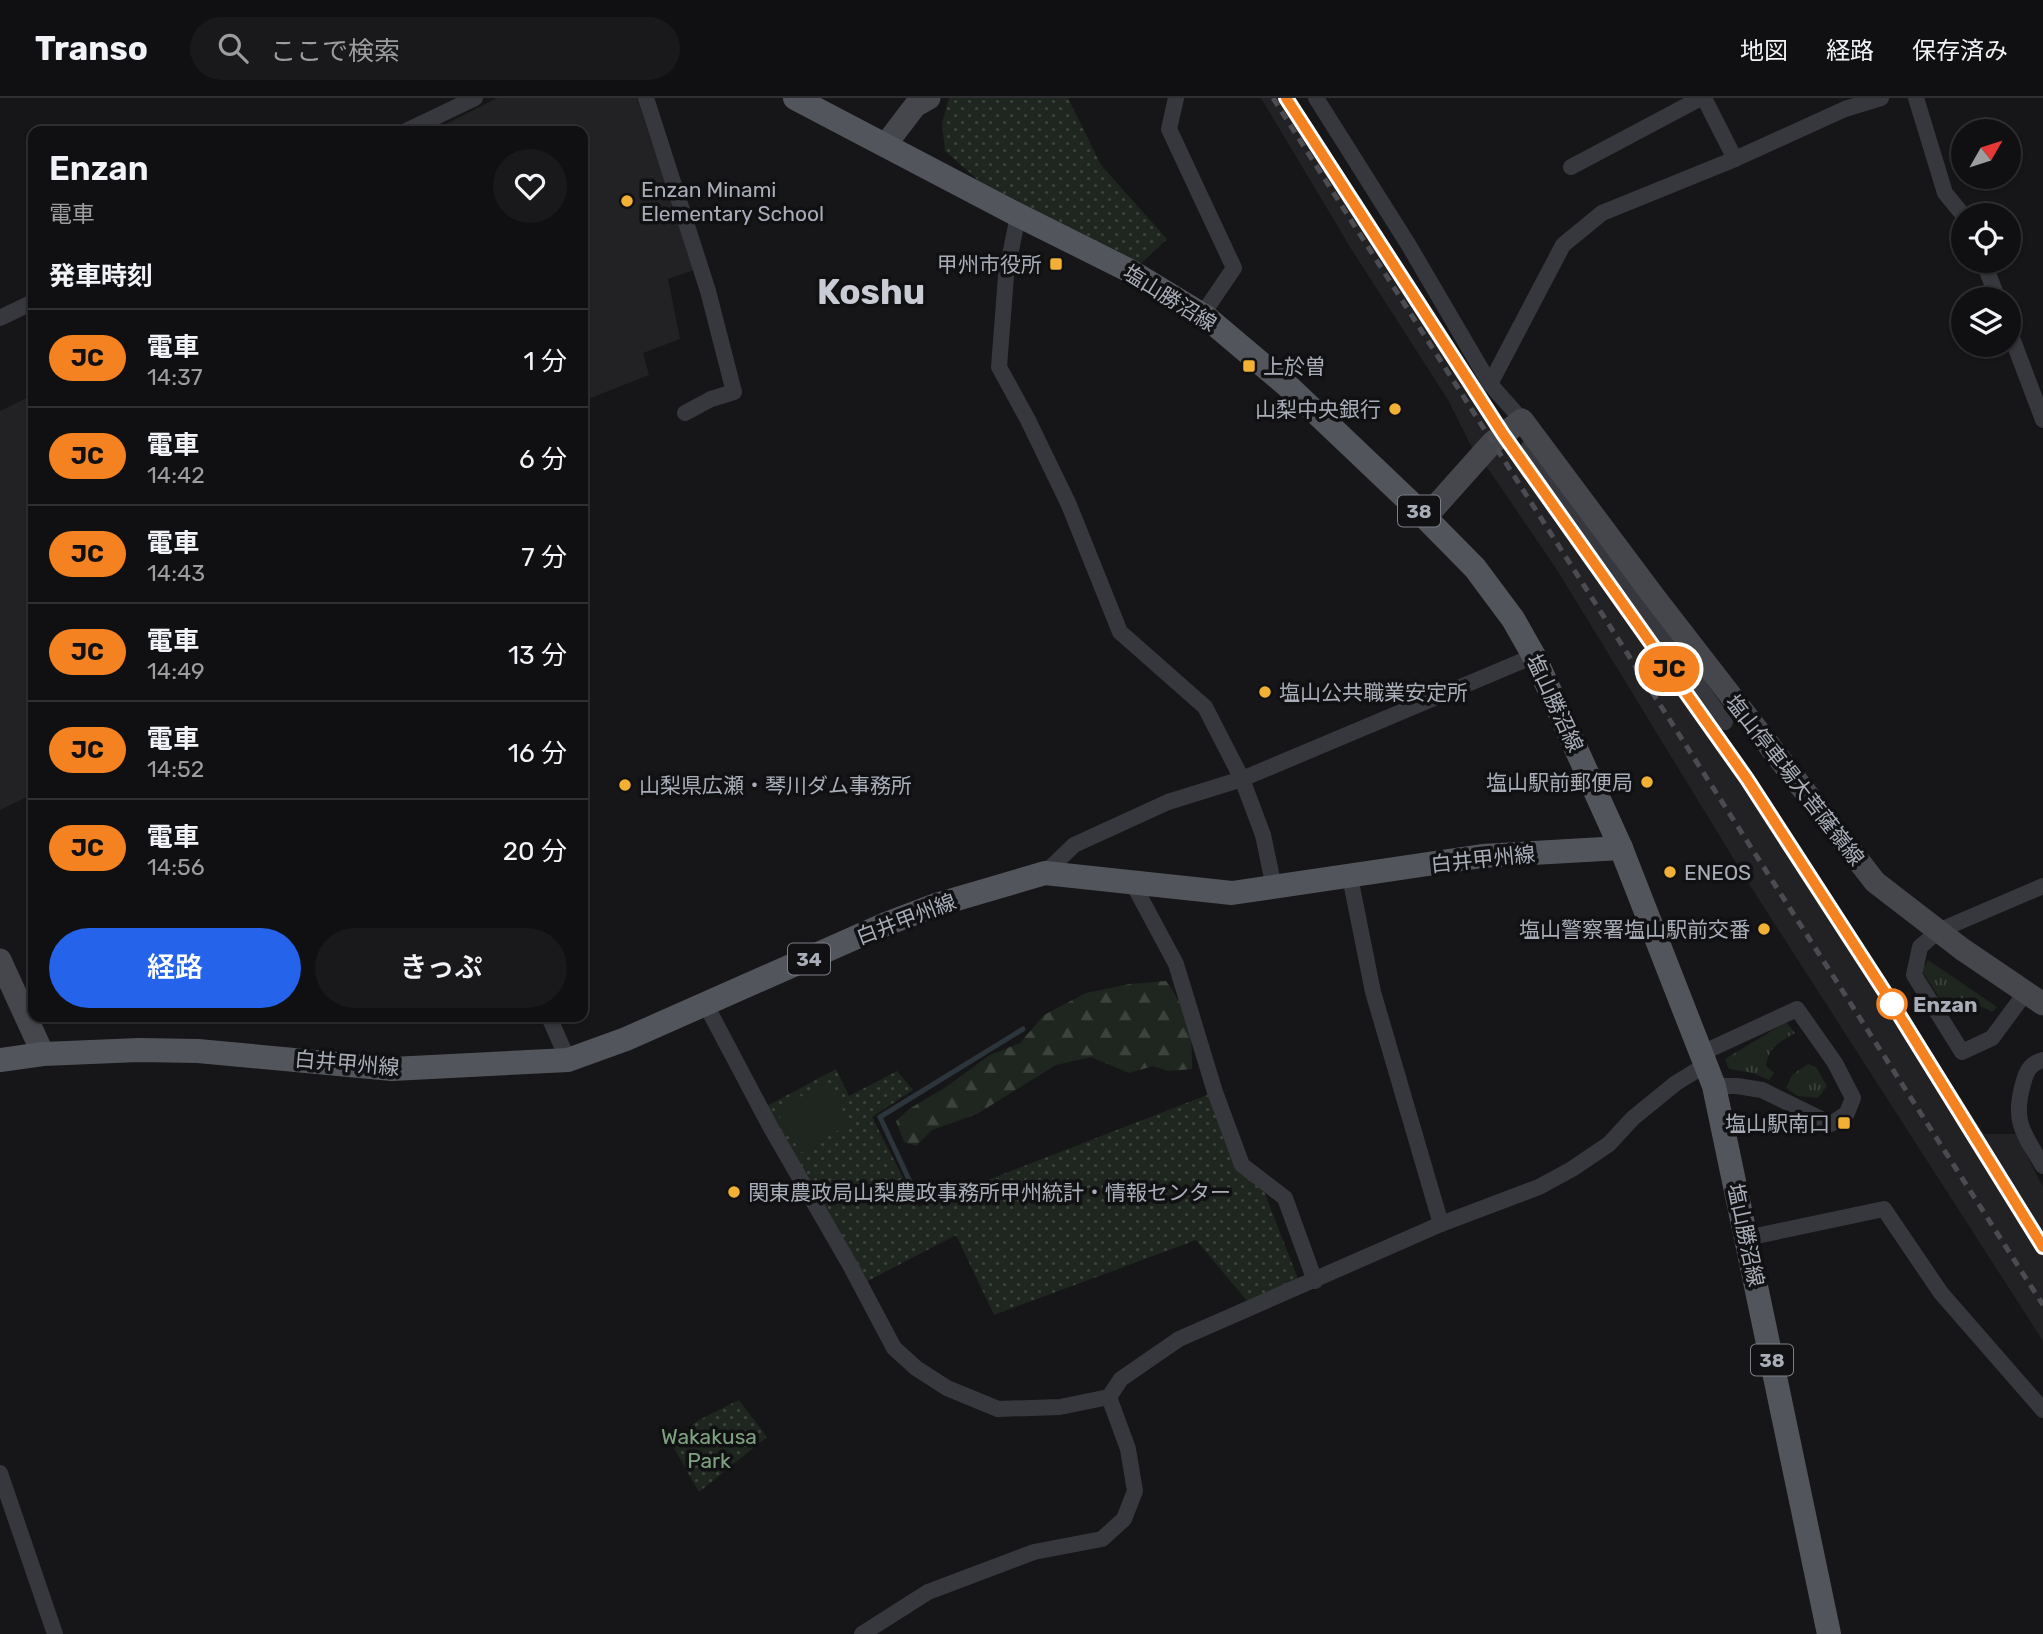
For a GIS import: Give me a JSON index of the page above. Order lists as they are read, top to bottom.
{
  "streets": {
    "main road": [
      "塩山勝沼線",
      "38",
      "塩山停車場大菩薩嶺線",
      "白井甲州線",
      "34"
    ]
  },
  "crossings": [
    ["塩山勝沼線", "38"],
    ["塩山勝沼線", "白井甲州線"]
  ],
  "districts": ["Koshu"],
  "parks": ["Wakakusa Park"],
  "places": {
    "other": [
      "Enzan Minami Elementary School",
      "山梨中央銀行",
      "塩山公共職業安定所",
      "塩山駅前郵便局",
      "山梨県広瀬・琴川ダム事務所",
      "ENEOS",
      "塩山警察署塩山駅前交番",
      "Enzan",
      "関東農政局山梨農政事務所甲州統計・情報センター"
    ],
    "transit": ["甲州市役所", "上於曽", "塩山駅南口"]
  },
  "north": "top right",
  "page": {
    "header": "Transo",
    "search": "ここで検索",
    "nav": ["地図", "経路", "保存済み"],
    "on_map": "JC",
    "heading": [
      ["Enzan", "電車"],
      "発車時刻"
    ],
    "list": [
      {
        "mark": "JC",
        "name": "電車",
        "note": "14:37",
        "value": "1 分"
      },
      {
        "mark": "JC",
        "name": "電車",
        "note": "14:42",
        "value": "6 分"
      },
      {
        "mark": "JC",
        "name": "電車",
        "note": "14:43",
        "value": "7 分"
      },
      {
        "mark": "JC",
        "name": "電車",
        "note": "14:49",
        "value": "13 分"
      },
      {
        "mark": "JC",
        "name": "電車",
        "note": "14:52",
        "value": "16 分"
      },
      {
        "mark": "JC",
        "name": "電車",
        "note": "14:56",
        "value": "20 分"
      }
    ],
    "buttons": ["経路", "きっぷ"]
  }
}
